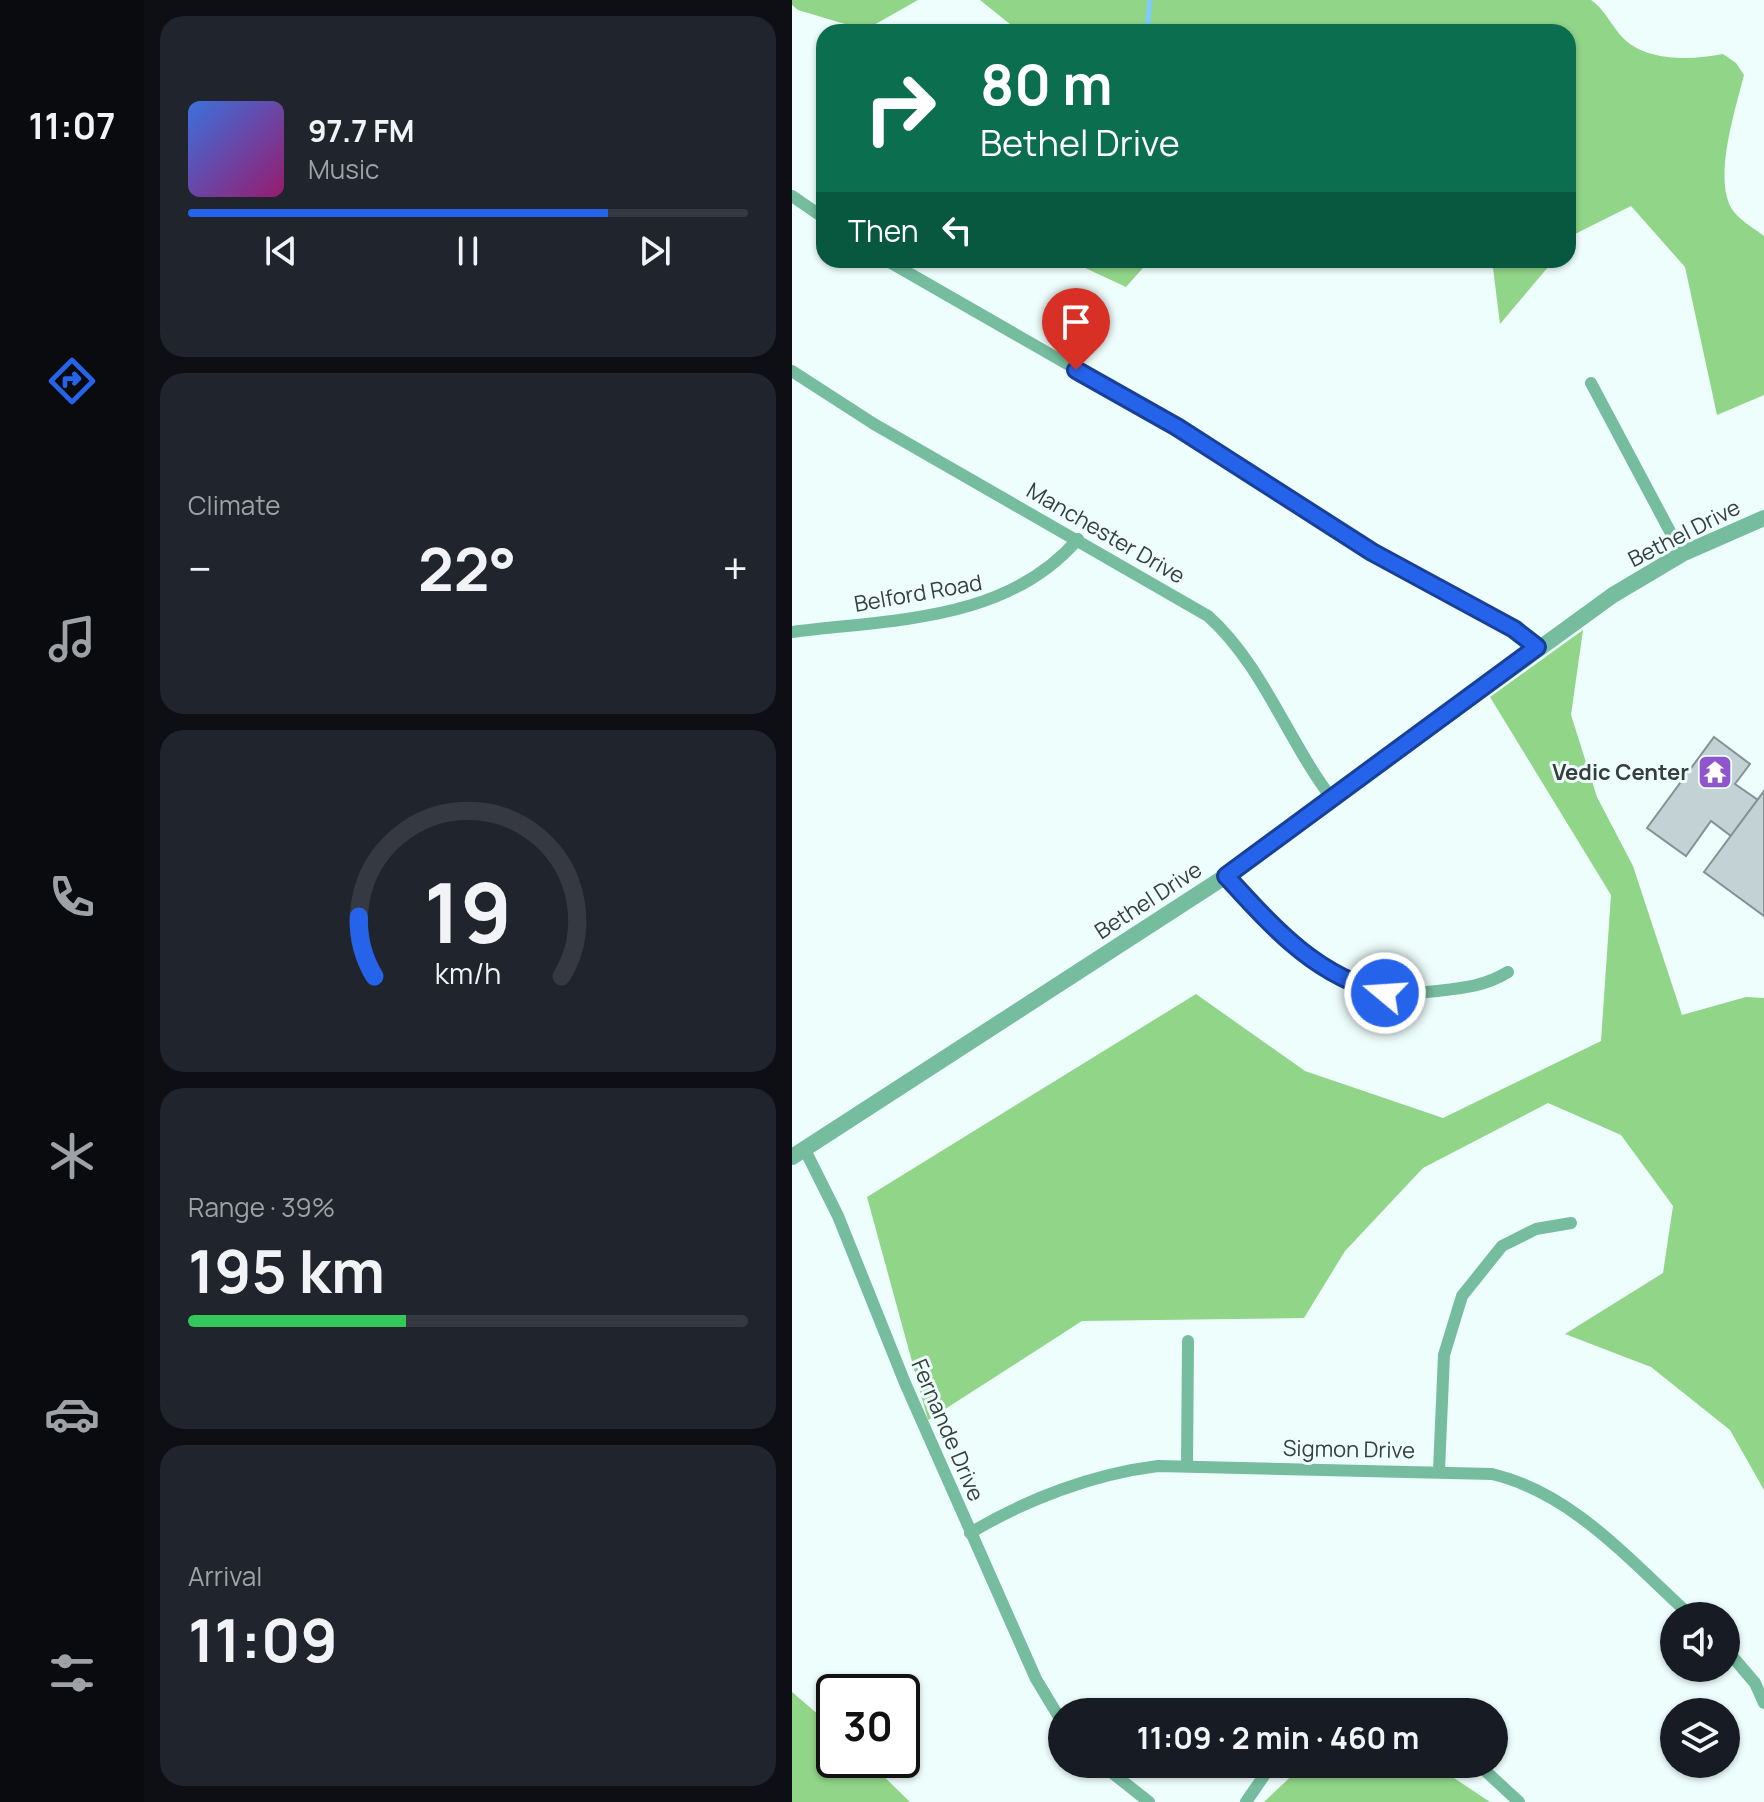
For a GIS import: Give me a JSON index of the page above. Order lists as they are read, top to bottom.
{
  "streets": {
    "street": [
      "Manchester Drive",
      "Bethel Drive",
      "Belford Road",
      "Fernande Drive",
      "Sigmon Drive"
    ]
  },
  "crossings": [
    ["Manchester Drive", "Bethel Drive"],
    ["Manchester Drive", "Belford Road"],
    ["Bethel Drive", "Fernande Drive"],
    ["Fernande Drive", "Sigmon Drive"]
  ],
  "places": {
    "temple": ["Vedic Center"]
  },
  "page": {
    "tabs": "11:07",
    "turn": ["80 m", "Bethel Drive"],
    "song": ["97.7 FM", "Music"],
    "then": "Then",
    "tile": [
      "Climate",
      ["Range · 39%", "195 km"],
      ["Arrival", "11:09"]
    ],
    "heat": ["−", "22°", "+"],
    "limit": "30",
    "trip": "11:09 · 2 min · 460 m",
    "gauge": ["19", "km/h"]
  }
}
